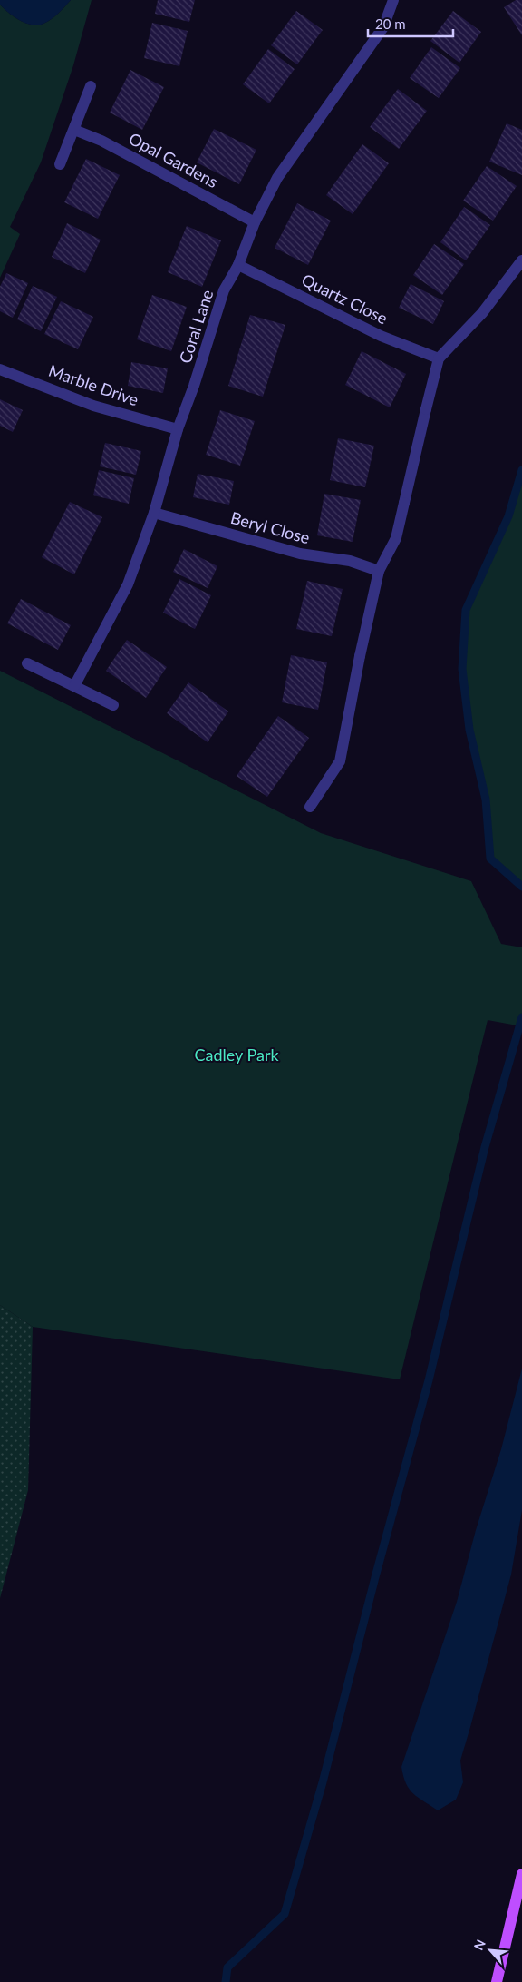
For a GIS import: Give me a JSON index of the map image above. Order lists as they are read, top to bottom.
{
  "streets": {
    "street": [
      "Opal Gardens",
      "Quartz Close",
      "Coral Lane",
      "Marble Drive",
      "Beryl Close"
    ]
  },
  "crossings": [
    ["Opal Gardens", "Coral Lane"],
    ["Quartz Close", "Coral Lane"],
    ["Coral Lane", "Marble Drive"],
    ["Coral Lane", "Beryl Close"]
  ],
  "parks": ["Cadley Park"],
  "scale_bar": "20 m",
  "north": "top left"
}
